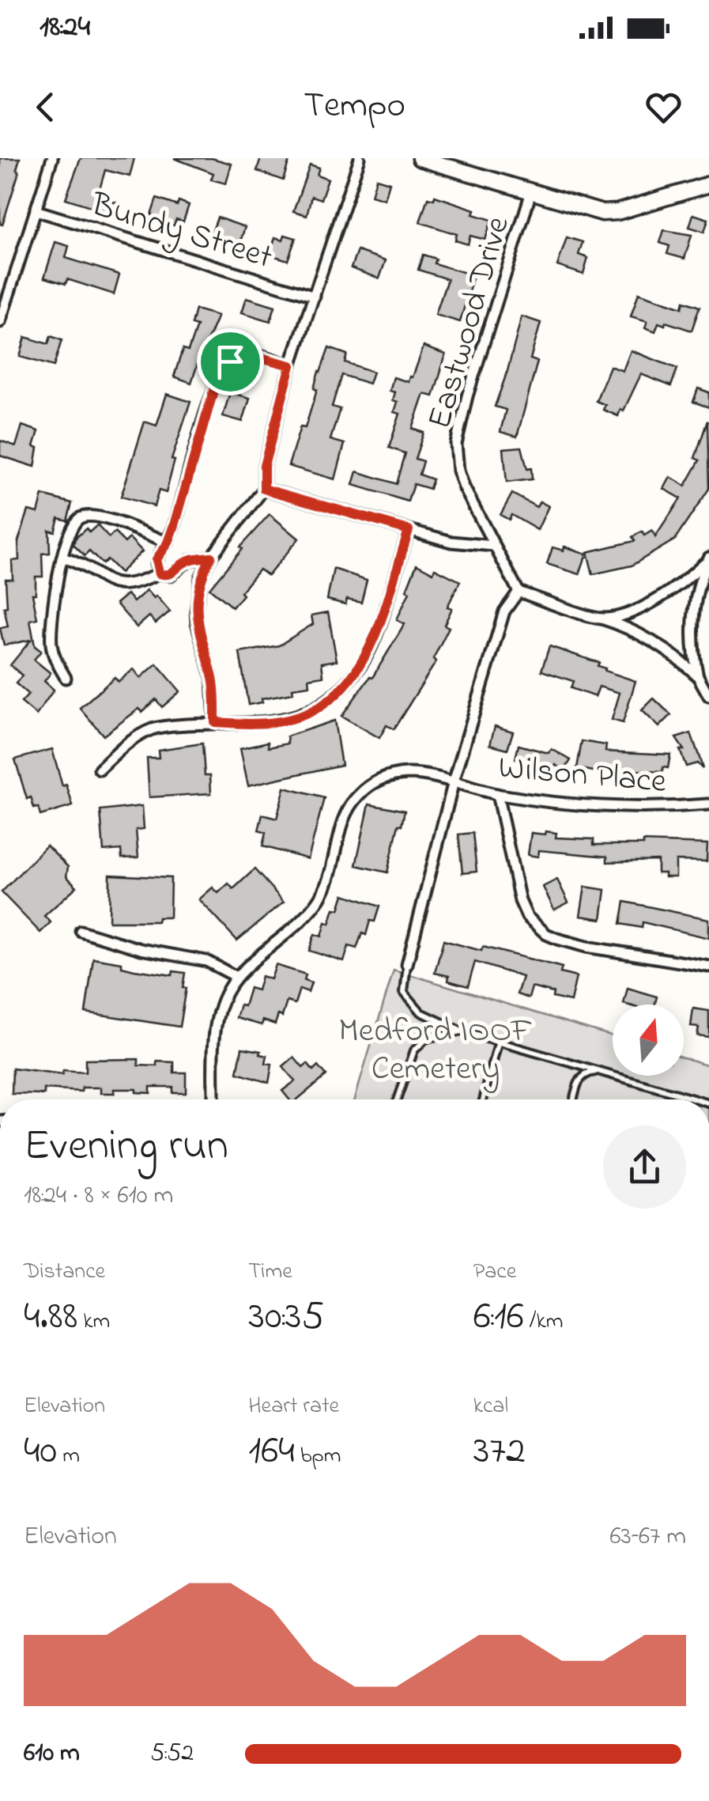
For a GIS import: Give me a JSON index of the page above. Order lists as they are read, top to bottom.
{
  "streets": {
    "street": ["Bundy Street", "Eastwood Drive", "Wilson Place"]
  },
  "parks": ["Medford IOOF Cemetery"],
  "north": "top",
  "page": {
    "status": "18:24",
    "header": "Tempo",
    "heading": ["Evening run", "18:24 · 8 × 610 m"],
    "stats": [
      ["Distance", "4.88 km"],
      ["Time", "30:35"],
      ["Pace", "6:16 /km"],
      ["Elevation", "40 m"],
      ["Heart rate", "164 bpm"],
      ["kcal", "372"]
    ],
    "chart": ["Elevation", "63–67 m"],
    "list": [
      {
        "name": "610 m",
        "note": "5:52"
      }
    ]
  }
}
